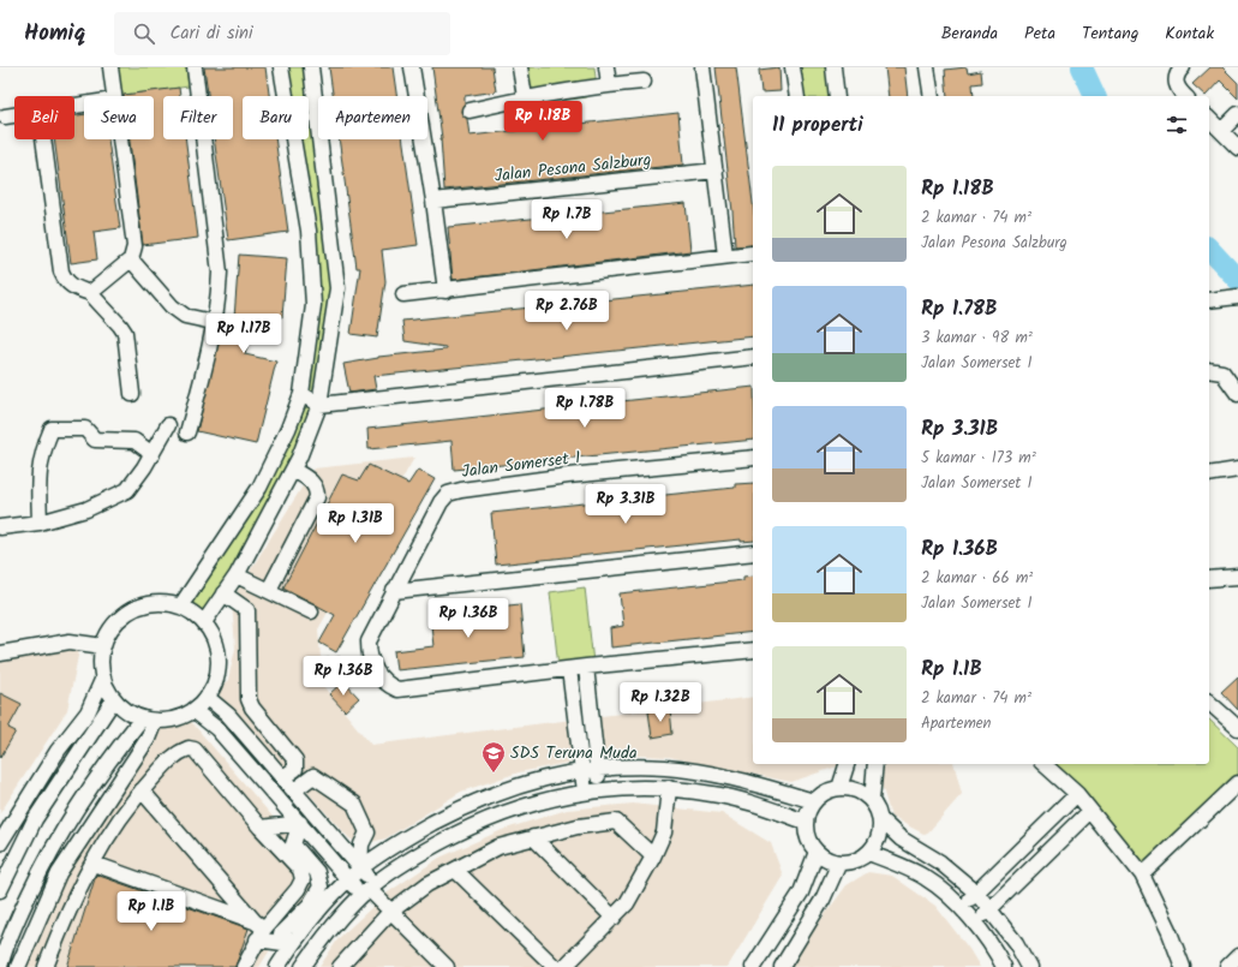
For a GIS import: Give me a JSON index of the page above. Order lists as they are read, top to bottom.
{
  "streets": {
    "street": ["Jalan Pesona Salzburg", "Jalan Somerset 1"]
  },
  "places": {
    "school or university": ["SDS Teruna Muda"]
  },
  "page": {
    "header": "Homiq",
    "search": "Cari di sini",
    "nav": [
      "Beranda",
      "Peta",
      "Tentang",
      "Kontak"
    ],
    "chip": [
      "Beli",
      "Sewa",
      "Filter",
      "Baru",
      "Apartemen"
    ],
    "heading": "11 properti",
    "price": [
      "Rp 1.18B",
      "Rp 1.7B",
      "Rp 2.76B",
      "Rp 1.17B",
      "Rp 1.78B",
      "Rp 3.31B",
      "Rp 1.31B",
      "Rp 1.36B",
      "Rp 1.36B",
      "Rp 1.32B",
      "Rp 1.1B"
    ],
    "list": [
      {
        "name": "Rp 1.18B",
        "note": "2 kamar · 74 m² · Jalan Pesona Salzburg"
      },
      {
        "name": "Rp 1.78B",
        "note": "3 kamar · 98 m² · Jalan Somerset 1"
      },
      {
        "name": "Rp 3.31B",
        "note": "5 kamar · 173 m² · Jalan Somerset 1"
      },
      {
        "name": "Rp 1.36B",
        "note": "2 kamar · 66 m² · Jalan Somerset 1"
      },
      {
        "name": "Rp 1.1B",
        "note": "2 kamar · 74 m² · Apartemen"
      }
    ]
  }
}
